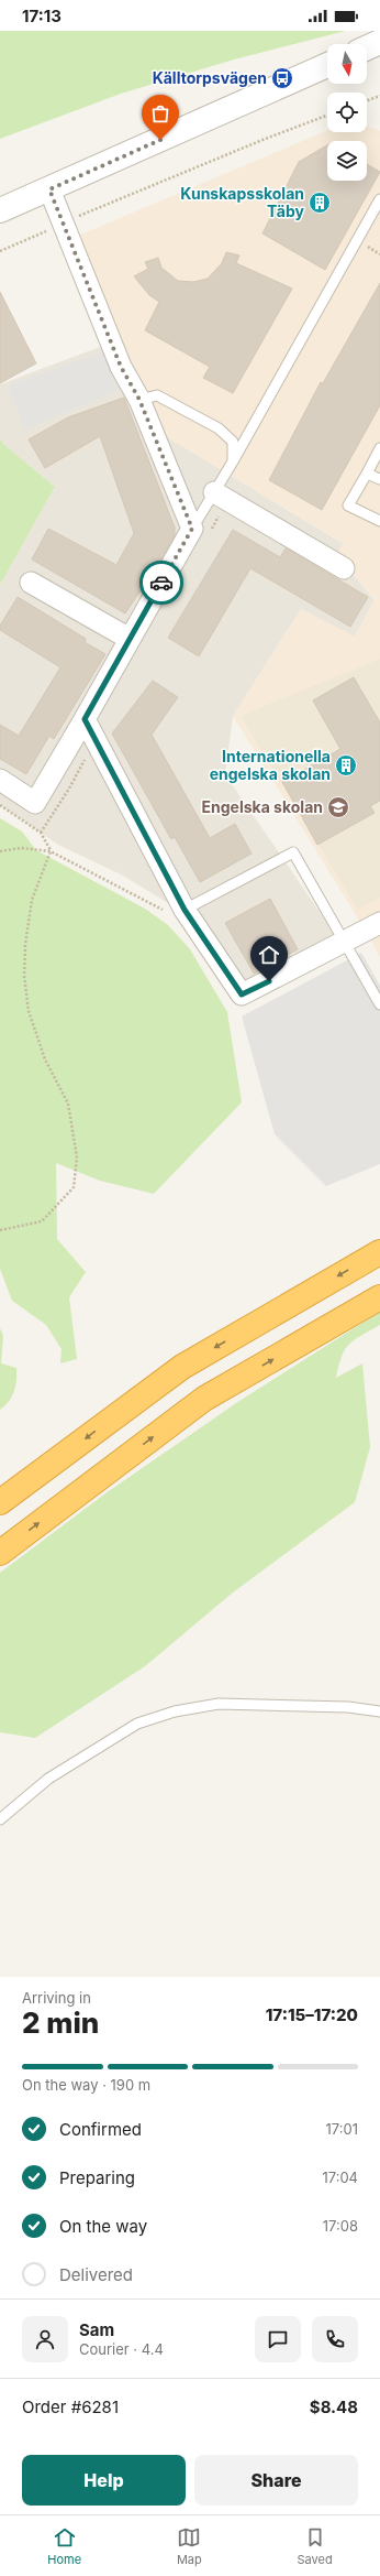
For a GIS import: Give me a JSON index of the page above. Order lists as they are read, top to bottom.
{
  "places": {
    "bus stop": ["Källtorpsvägen"],
    "building": ["Kunskapsskolan Täby", "Internationella engelska skolan"],
    "school or university": ["Engelska skolan"]
  },
  "north": "bottom",
  "page": {
    "status": "17:13",
    "heading": ["2 min", "Arriving in", "17:15–17:20"],
    "panel": [
      "Sam",
      "Courier · 4.4",
      "Order #6281",
      "$8.48"
    ],
    "bar": "On the way · 190 m",
    "list": [
      ["Confirmed", "17:01"],
      ["Preparing", "17:04"],
      ["On the way", "17:08"],
      "Delivered"
    ],
    "buttons": ["Help", "Share"],
    "tabs": ["Home", "Map", "Saved"]
  }
}
